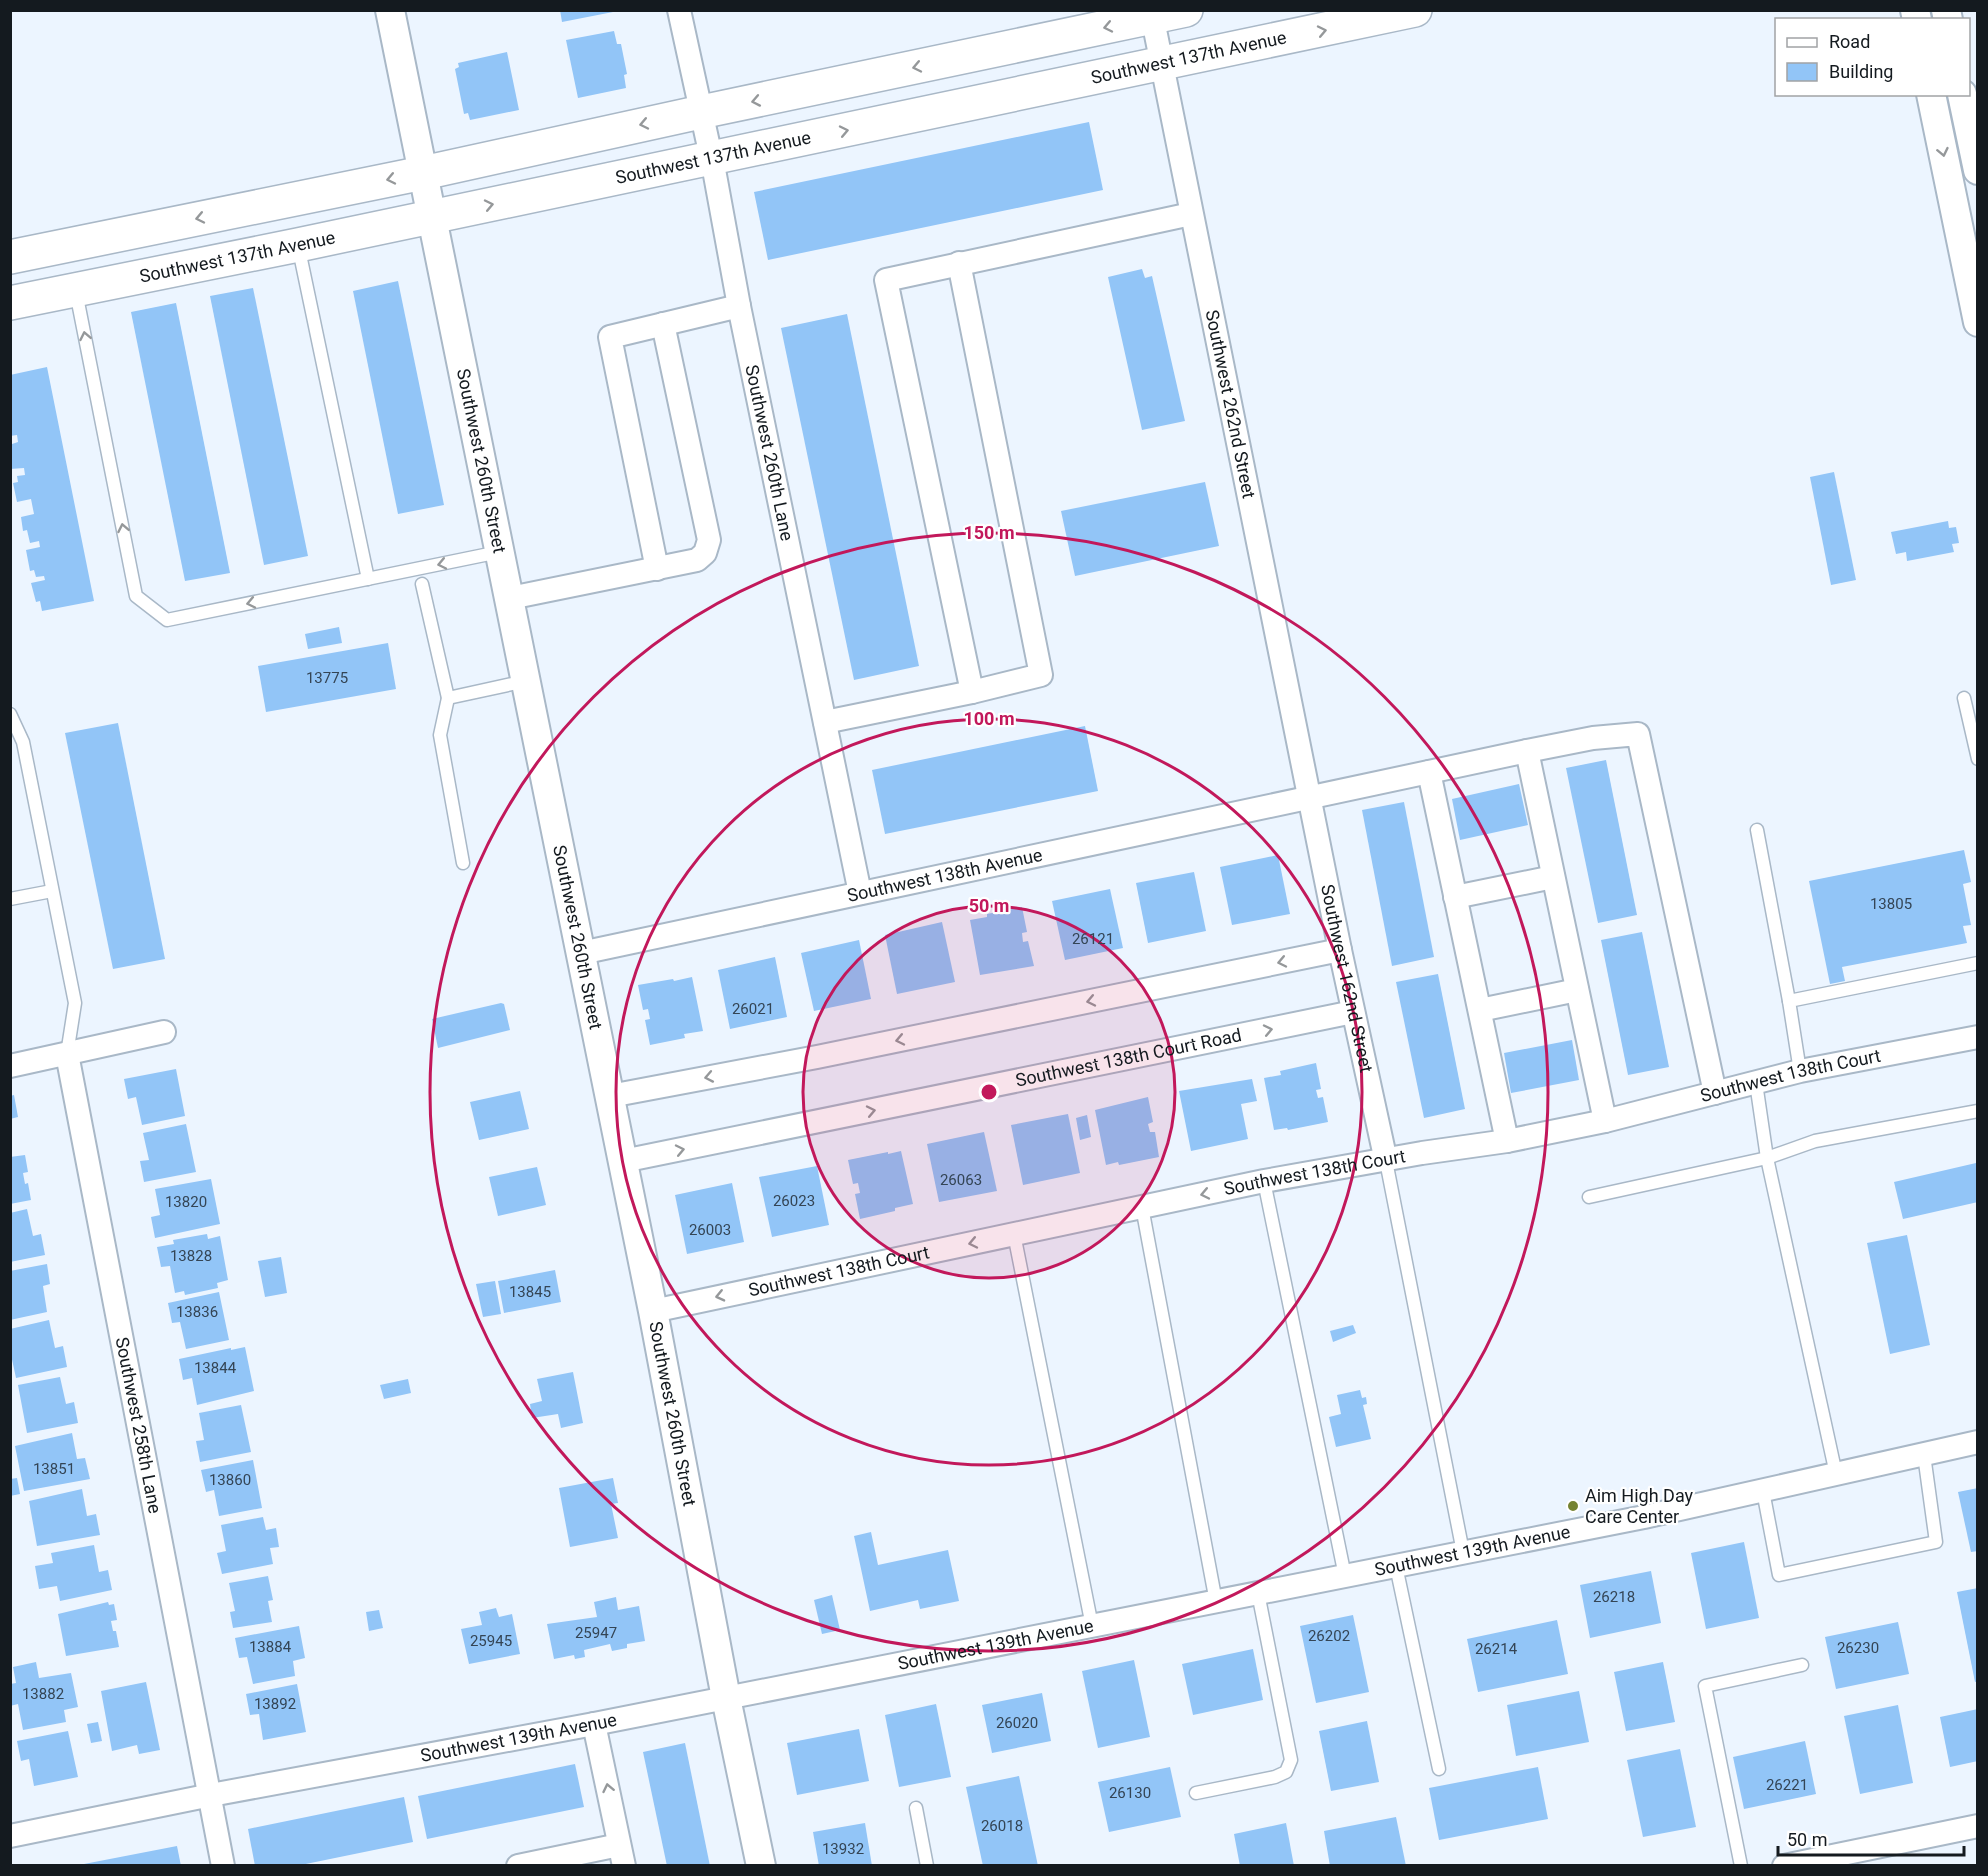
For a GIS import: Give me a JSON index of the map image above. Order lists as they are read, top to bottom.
{
  "streets": {
    "main road": ["Southwest 137th Avenue"],
    "street": [
      "Southwest 262nd Street",
      "Southwest 260th Lane",
      "Southwest 260th Street",
      "Southwest 138th Avenue",
      "Southwest 162nd Street",
      "Southwest 138th Court Road",
      "Southwest 138th Court",
      "Southwest 258th Lane",
      "Southwest 139th Avenue"
    ]
  },
  "crossings": [
    ["Southwest 137th Avenue", "Southwest 262nd Street"],
    ["Southwest 137th Avenue", "Southwest 260th Lane"],
    ["Southwest 137th Avenue", "Southwest 260th Street"],
    ["Southwest 262nd Street", "Southwest 138th Avenue"],
    ["Southwest 262nd Street", "Southwest 162nd Street"],
    ["Southwest 260th Lane", "Southwest 138th Avenue"],
    ["Southwest 260th Street", "Southwest 138th Avenue"],
    ["Southwest 260th Street", "Southwest 138th Court Road"],
    ["Southwest 260th Street", "Southwest 138th Court"],
    ["Southwest 260th Street", "Southwest 139th Avenue"],
    ["Southwest 138th Avenue", "Southwest 162nd Street"],
    ["Southwest 138th Avenue", "Southwest 138th Court"],
    ["Southwest 162nd Street", "Southwest 138th Court Road"],
    ["Southwest 162nd Street", "Southwest 138th Court"],
    ["Southwest 258th Lane", "Southwest 139th Avenue"]
  ],
  "one_way": ["Southwest 138th Court"],
  "places": ["Aim High Day Care Center"],
  "house_numbers": [
    "13775",
    "13805",
    "26121",
    "26021",
    "26063",
    "26023",
    "13820",
    "26003",
    "13828",
    "13845",
    "13836",
    "13844",
    "13851",
    "13860",
    "26218",
    "25947",
    "26202",
    "25945",
    "13884",
    "26230",
    "26214",
    "13882",
    "13892",
    "26020",
    "26221",
    "26130",
    "26018",
    "13932"
  ],
  "legend": ["Road", "Building"],
  "scale_bar": "50 m",
  "rings": ["150 m", "100 m", "50 m"]
}
